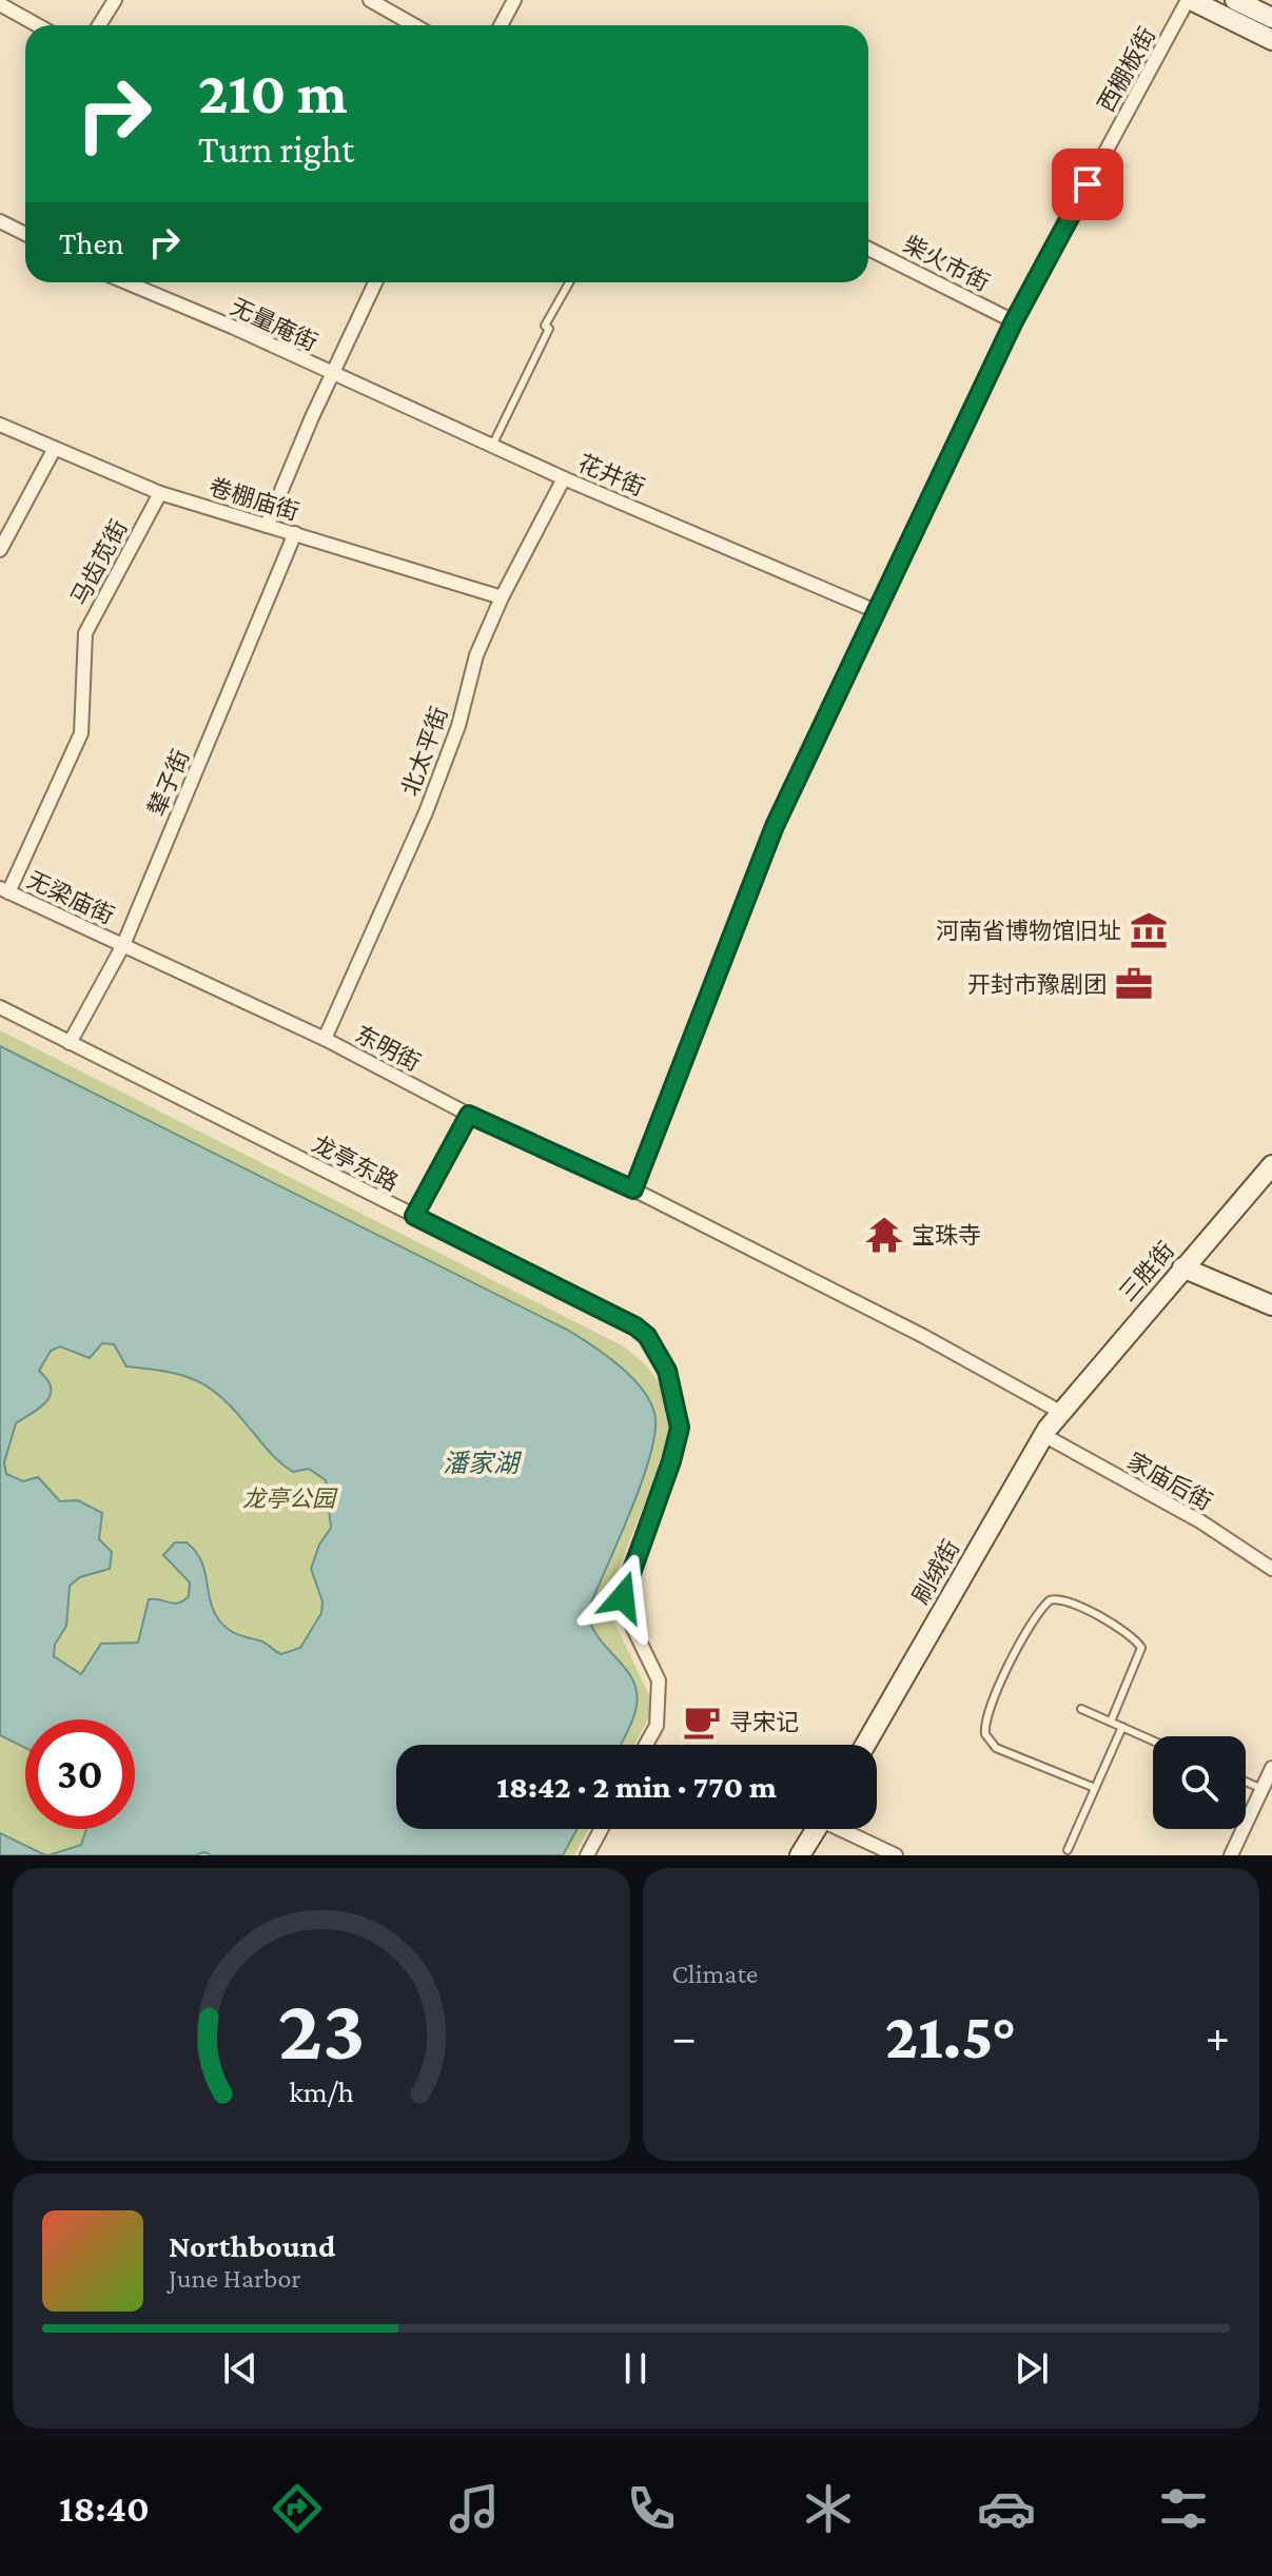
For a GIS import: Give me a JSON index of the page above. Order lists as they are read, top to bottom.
{
  "streets": {
    "street": [
      "西棚板街",
      "柴火市街",
      "无量庵街",
      "花井街",
      "卷棚庙街",
      "马齿苋街",
      "北太平街",
      "辇子街",
      "无梁庙街",
      "东明街",
      "龙亭东路",
      "三胜街",
      "家庙后街",
      "刷绒街"
    ]
  },
  "crossings": [
    ["西棚板街", "柴火市街"],
    ["西棚板街", "花井街"],
    ["西棚板街", "东明街"],
    ["无量庵街", "花井街"],
    ["花井街", "北太平街"],
    ["卷棚庙街", "马齿苋街"],
    ["卷棚庙街", "北太平街"],
    ["卷棚庙街", "辇子街"],
    ["马齿苋街", "无梁庙街"],
    ["北太平街", "东明街"],
    ["辇子街", "无梁庙街"],
    ["辇子街", "东明街"],
    ["辇子街", "龙亭东路"],
    ["无梁庙街", "东明街"],
    ["东明街", "三胜街"],
    ["东明街", "刷绒街"],
    ["三胜街", "刷绒街"],
    ["家庙后街", "刷绒街"]
  ],
  "water": ["潘家湖"],
  "parks": ["龙亭公园"],
  "places": {
    "museum": ["河南省博物馆旧址"],
    "office": ["开封市豫剧团"],
    "temple": ["宝珠寺"],
    "cafe": ["寻宋记"]
  },
  "page": {
    "turn": ["210 m", "Turn right"],
    "then": "Then",
    "limit": "30",
    "trip": "18:42 · 2 min · 770 m",
    "tile": "Climate",
    "heat": ["−", "21.5°", "+"],
    "song": ["Northbound", "June Harbor"],
    "tabs": "18:40",
    "gauge": ["23", "km/h"]
  }
}
